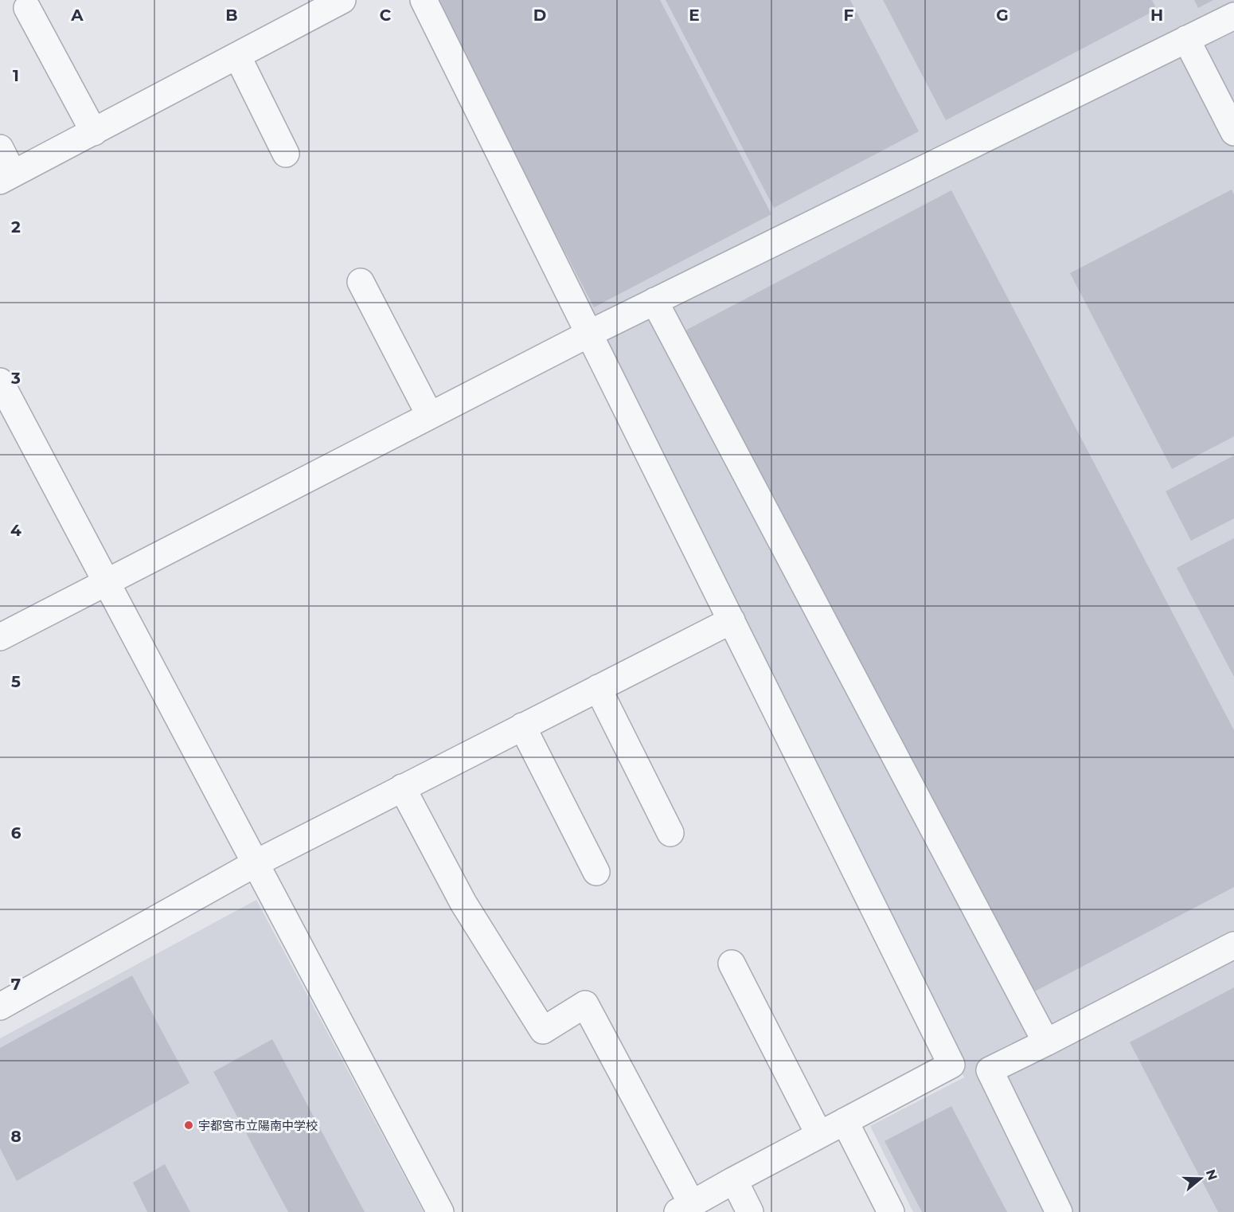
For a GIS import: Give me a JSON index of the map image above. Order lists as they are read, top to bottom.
{
  "places": ["宇都宮市立陽南中学校"],
  "north": "right",
  "grid": {
    "columns": [
      "A",
      "B",
      "C",
      "D",
      "E",
      "F",
      "G",
      "H"
    ],
    "rows": [
      "1",
      "2",
      "3",
      "4",
      "5",
      "6",
      "7",
      "8"
    ]
  }
}
